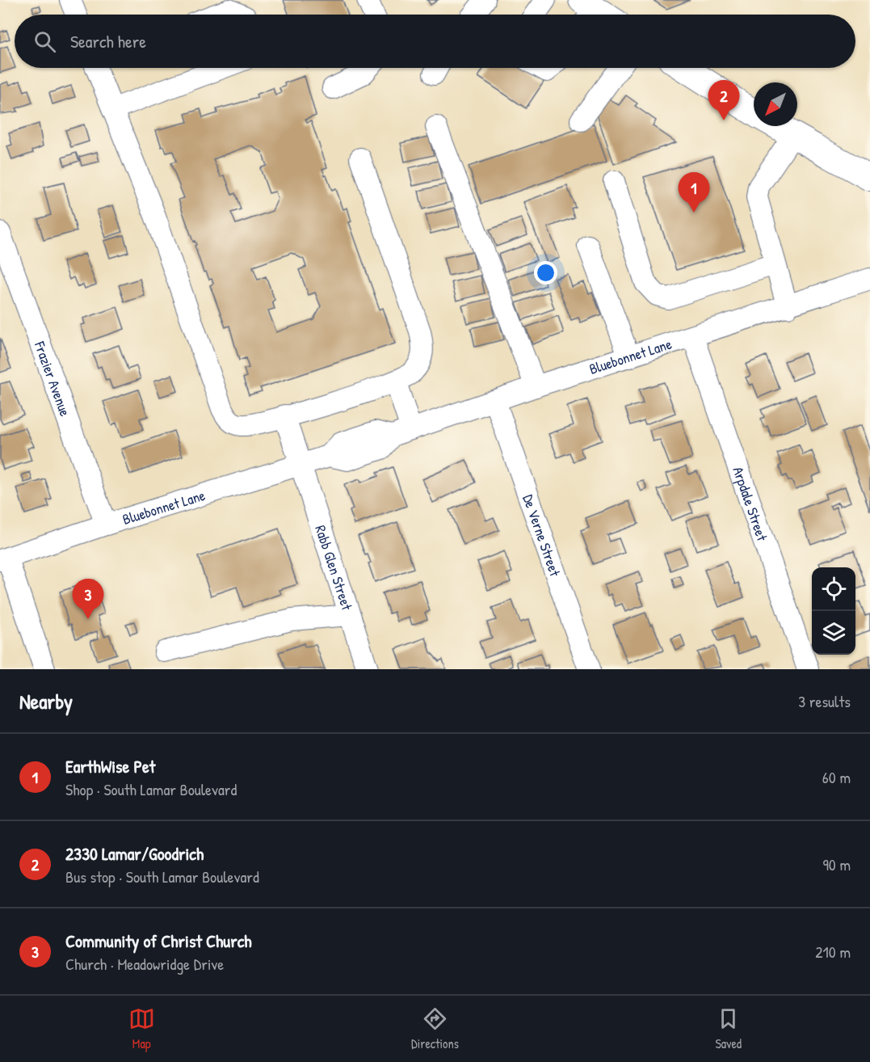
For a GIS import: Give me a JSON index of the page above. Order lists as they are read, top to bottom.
{
  "streets": {
    "street": [
      "Bluebonnet Lane",
      "Frazier Avenue",
      "Arpdale Street",
      "De Verne Street",
      "Rabb Glen Street"
    ]
  },
  "crossings": [
    ["Bluebonnet Lane", "Frazier Avenue"],
    ["Bluebonnet Lane", "Arpdale Street"],
    ["Bluebonnet Lane", "De Verne Street"],
    ["Bluebonnet Lane", "Rabb Glen Street"]
  ],
  "north": "bottom left",
  "page": {
    "search": "Search here",
    "pins": ["2", "1", "3"],
    "heading": ["Nearby", "3 results"],
    "list": [
      {
        "mark": "1",
        "name": "EarthWise Pet",
        "note": "Shop · South Lamar Boulevard",
        "value": "60 m"
      },
      {
        "mark": "2",
        "name": "2330 Lamar/Goodrich",
        "note": "Bus stop · South Lamar Boulevard",
        "value": "90 m"
      },
      {
        "mark": "3",
        "name": "Community of Christ Church",
        "note": "Church · Meadowridge Drive",
        "value": "210 m"
      }
    ],
    "nav": ["Map", "Directions", "Saved"]
  }
}
